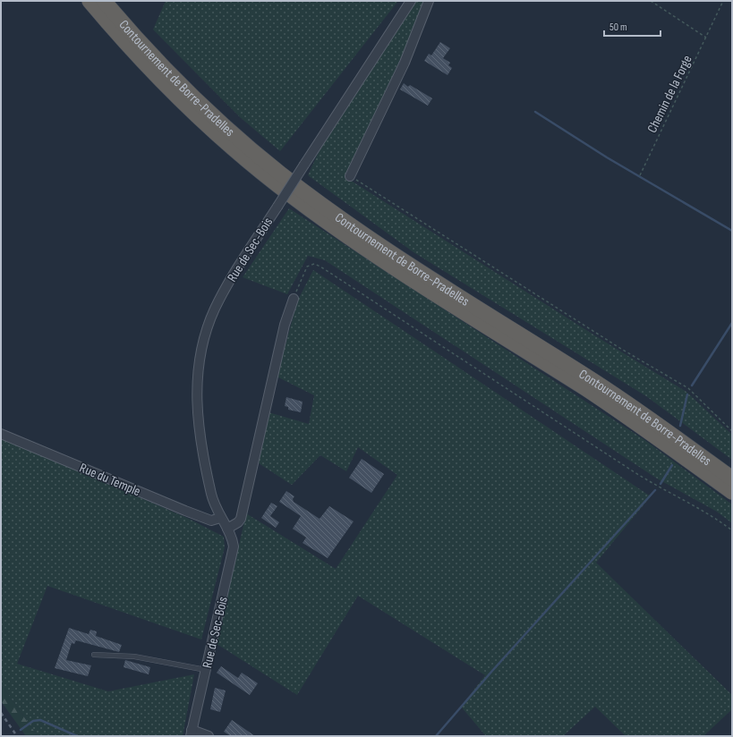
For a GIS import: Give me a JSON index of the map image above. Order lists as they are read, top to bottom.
{
  "streets": {
    "highway": ["Contournement de Borre-Pradelles"],
    "street": ["Rue de Sec-Bois", "Rue du Temple"],
    "path": ["Chemin de la Forge"]
  },
  "crossings": [
    ["Rue de Sec-Bois", "Rue du Temple"]
  ],
  "scale_bar": "50 m"
}
